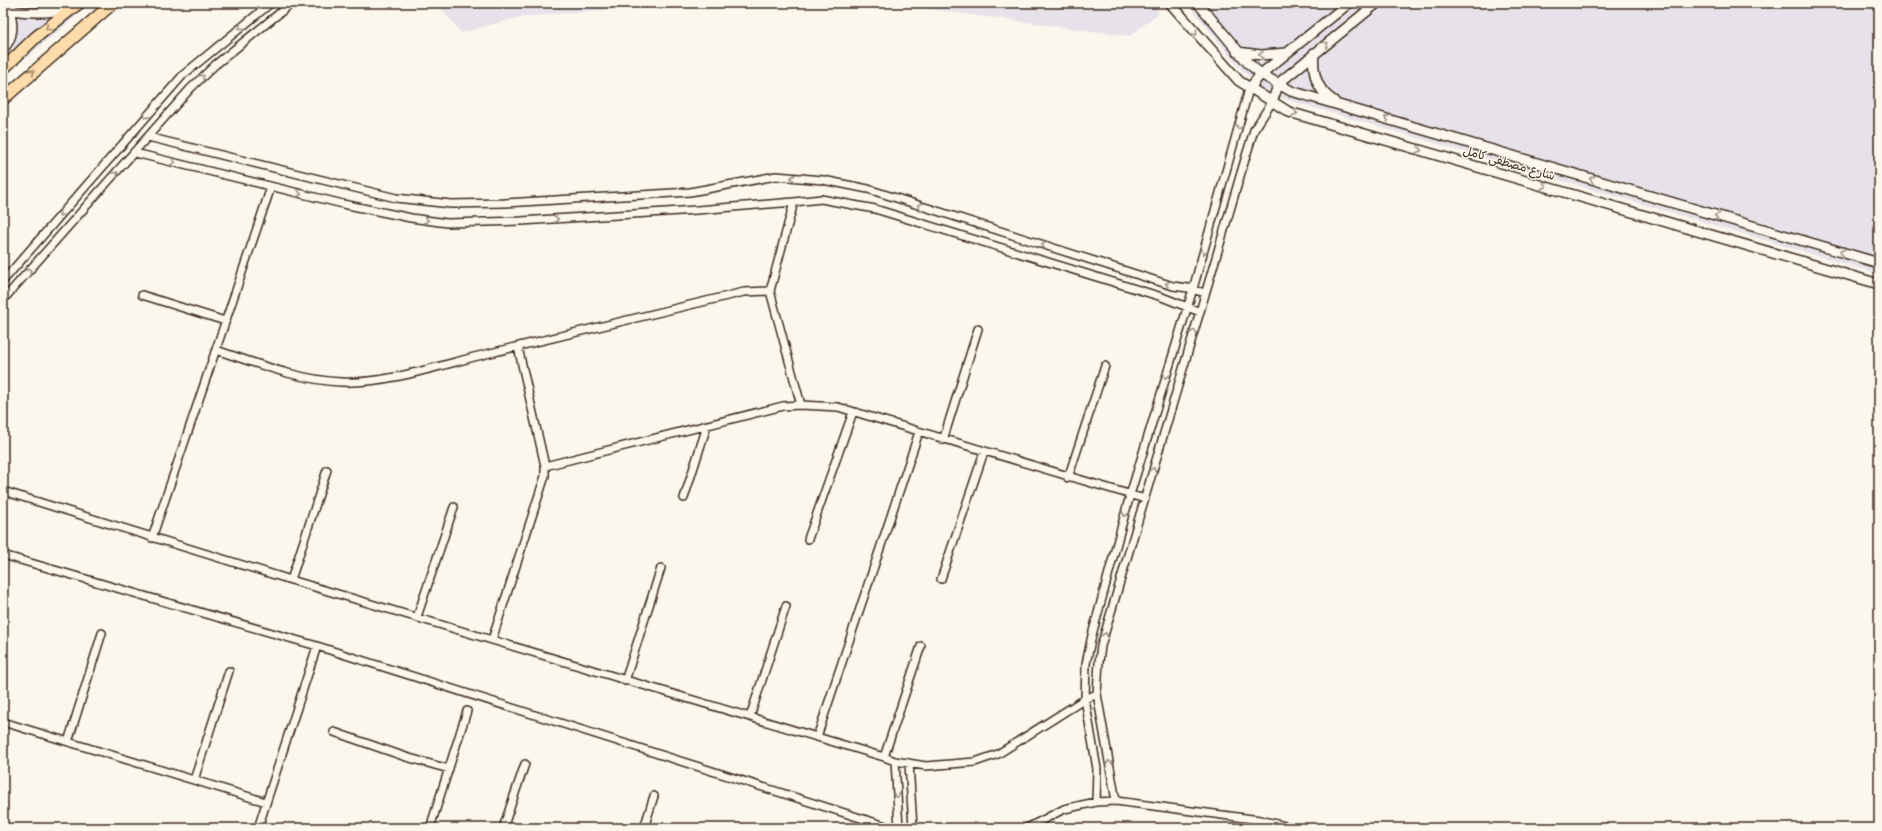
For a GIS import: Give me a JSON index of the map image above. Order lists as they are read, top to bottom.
{
  "streets": {
    "street": ["شارع مصطفى كامل"]
  }
}
